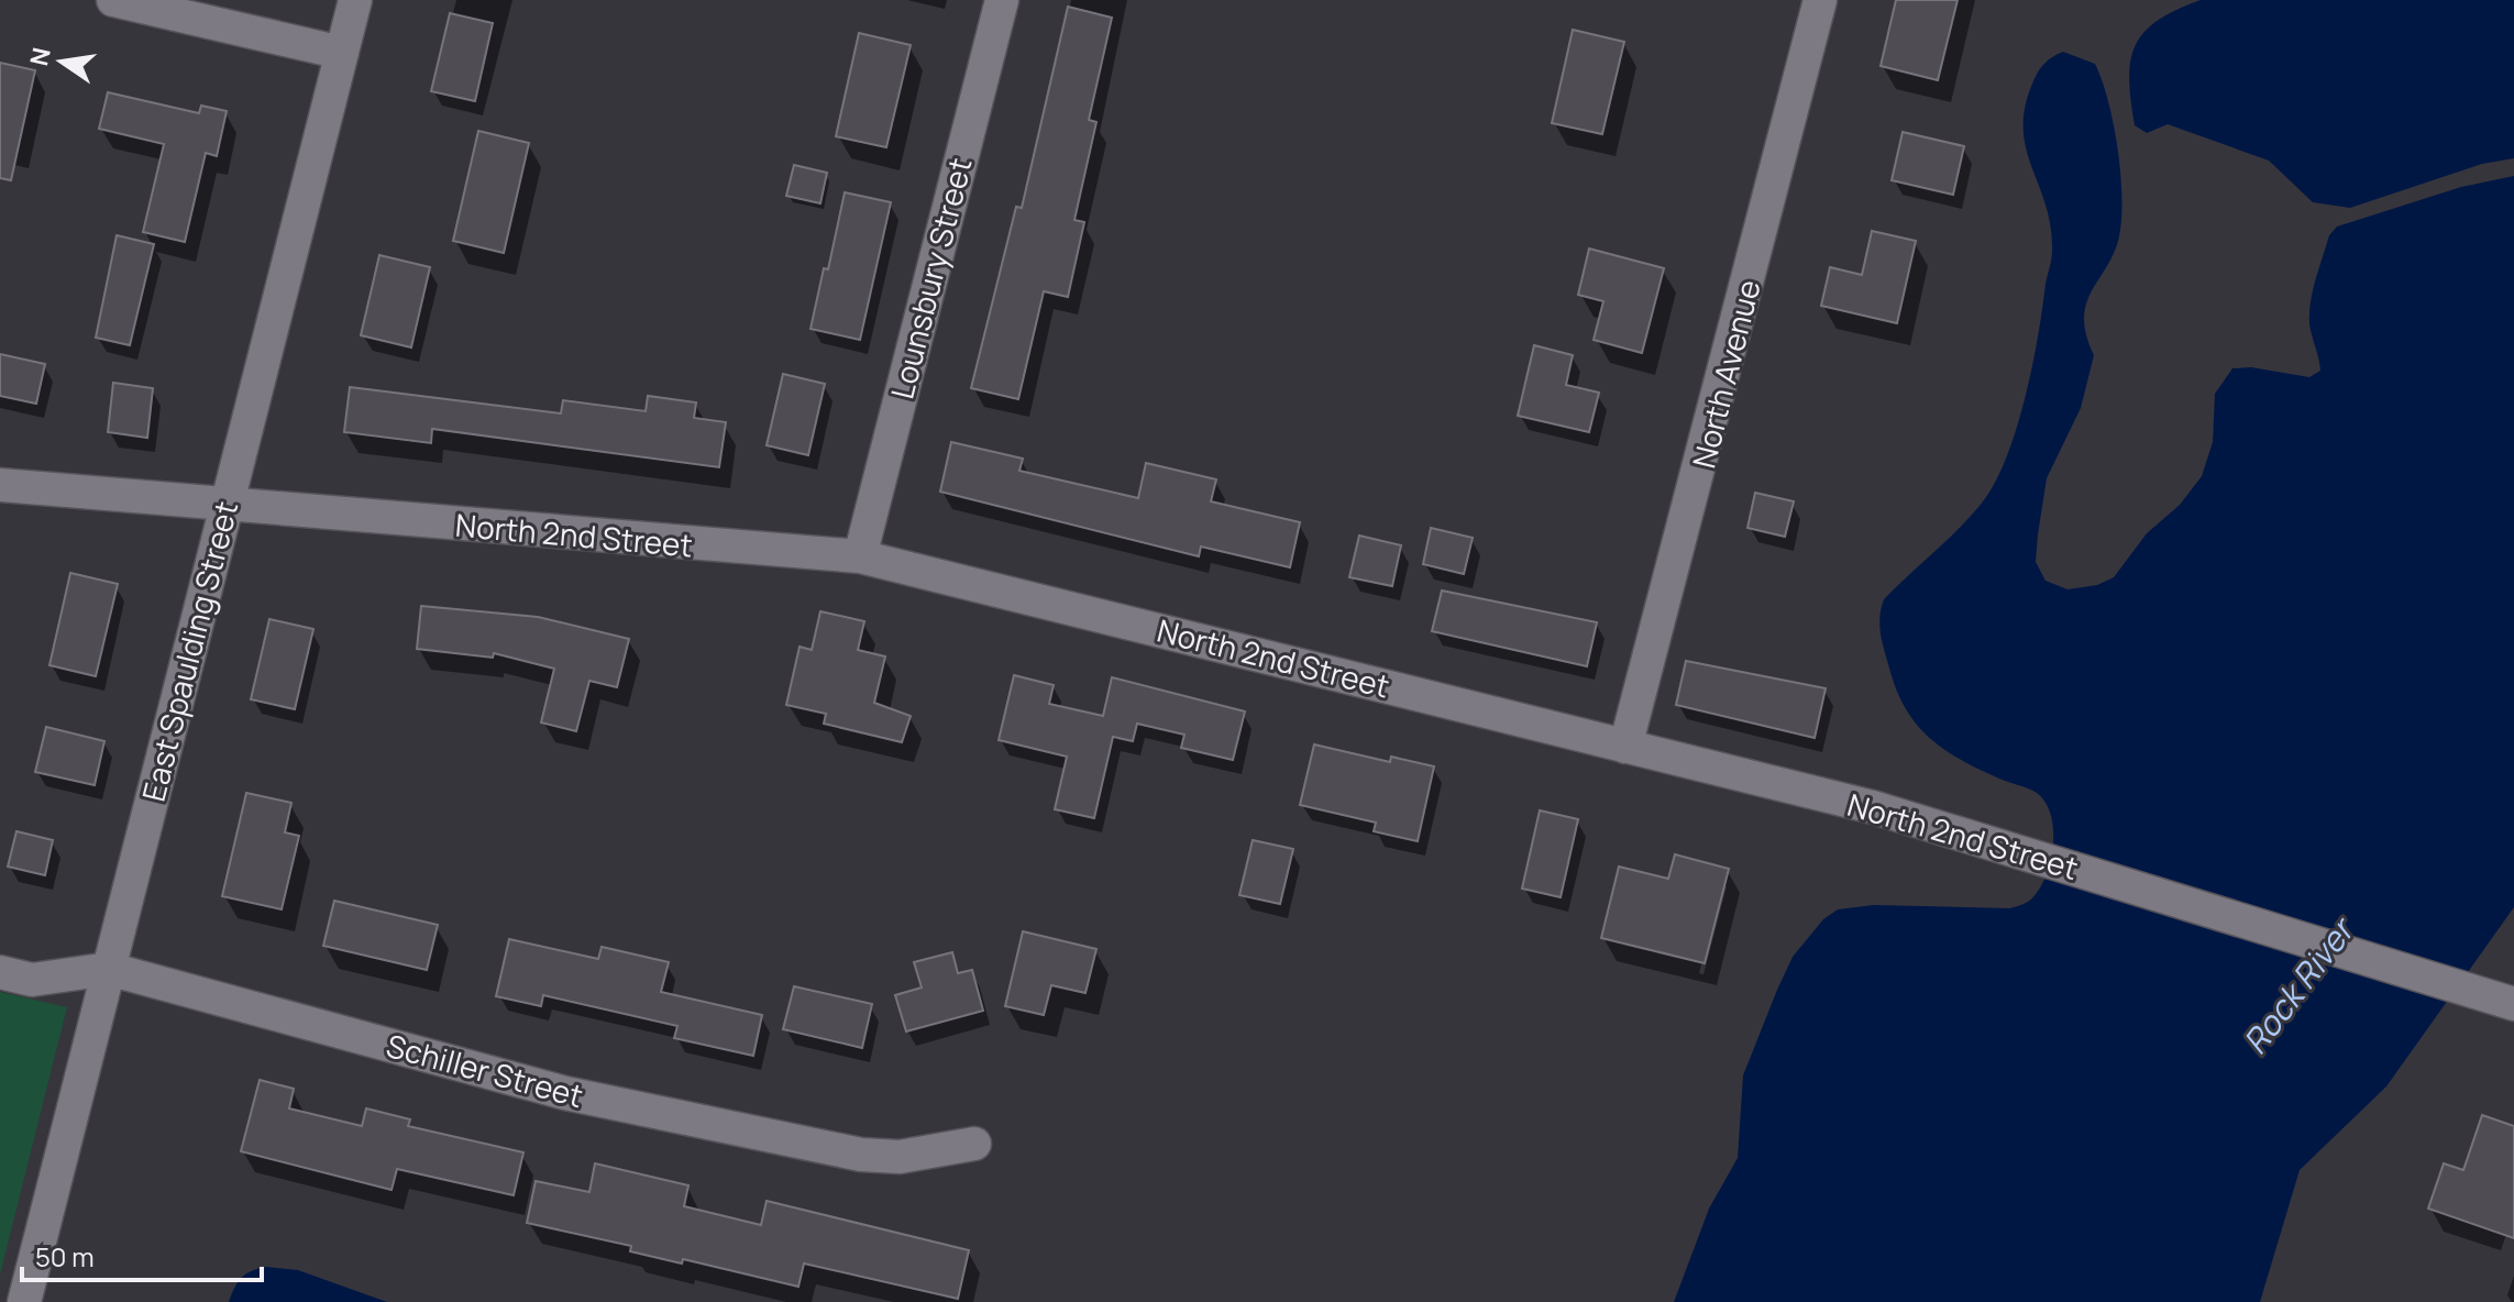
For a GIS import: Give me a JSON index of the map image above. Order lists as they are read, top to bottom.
{
  "streets": {
    "street": [
      "Lounsbury Street",
      "North Avenue",
      "North 2nd Street",
      "East Spaulding Street",
      "Schiller Street"
    ]
  },
  "crossings": [
    ["Lounsbury Street", "North 2nd Street"],
    ["North Avenue", "North 2nd Street"],
    ["North 2nd Street", "East Spaulding Street"],
    ["East Spaulding Street", "Schiller Street"]
  ],
  "water": ["Rock River"],
  "scale_bar": "50 m",
  "north": "left"
}
